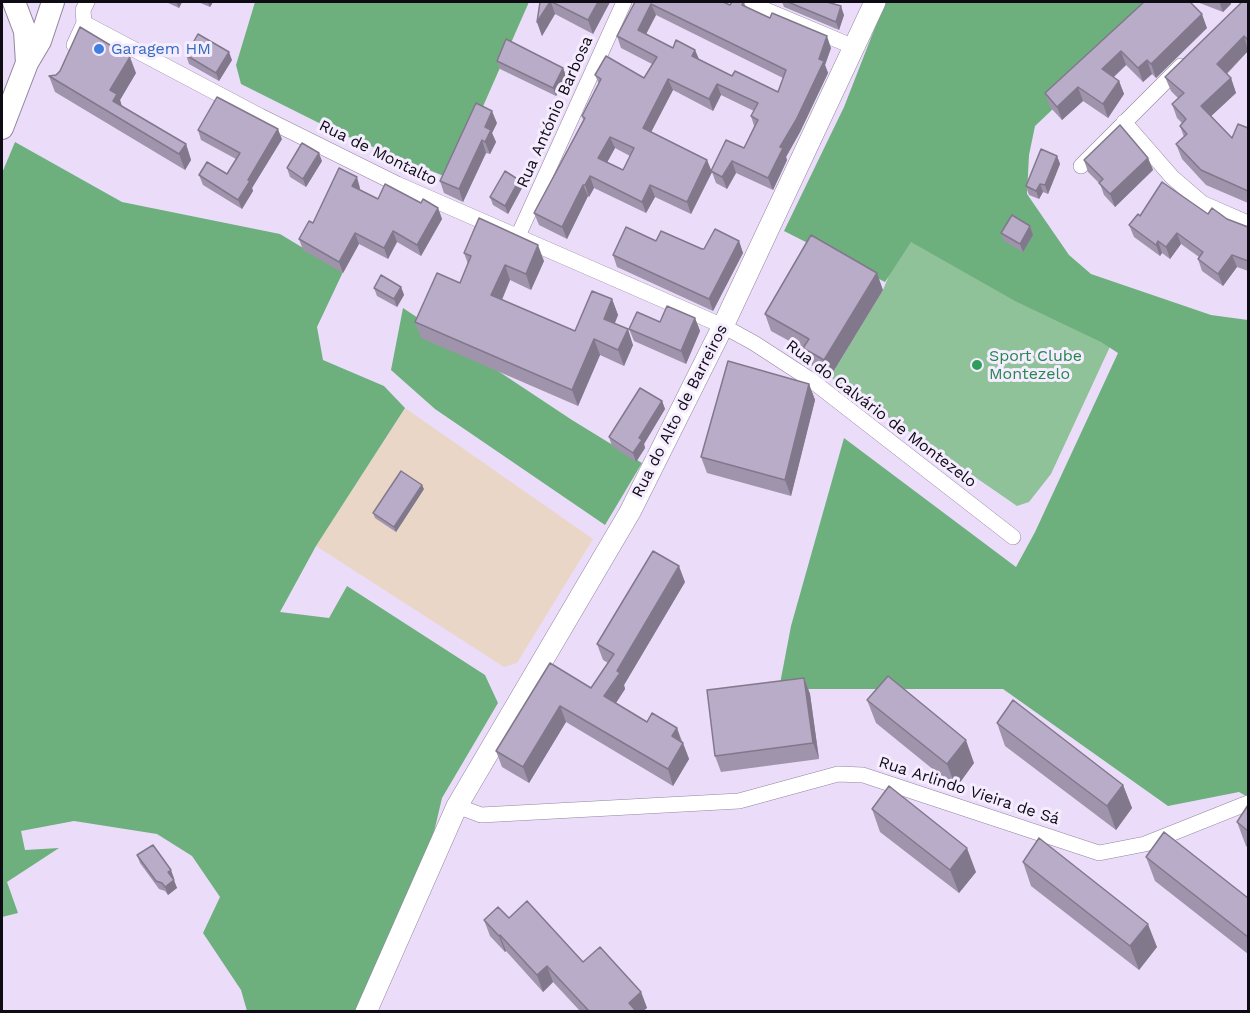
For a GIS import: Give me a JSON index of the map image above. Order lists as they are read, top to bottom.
{
  "streets": {
    "street": [
      "Rua António Barbosa",
      "Rua de Montalto",
      "Rua do Alto de Barreiros",
      "Rua do Calvário de Montezelo",
      "Rua Arlindo Vieira de Sá"
    ]
  },
  "crossings": [
    ["Rua António Barbosa", "Rua de Montalto"],
    ["Rua de Montalto", "Rua do Alto de Barreiros"],
    ["Rua de Montalto", "Rua do Calvário de Montezelo"],
    ["Rua do Alto de Barreiros", "Rua do Calvário de Montezelo"],
    ["Rua do Alto de Barreiros", "Rua Arlindo Vieira de Sá"]
  ],
  "places": ["Garagem HM", "Sport Clube Montezelo"]
}
